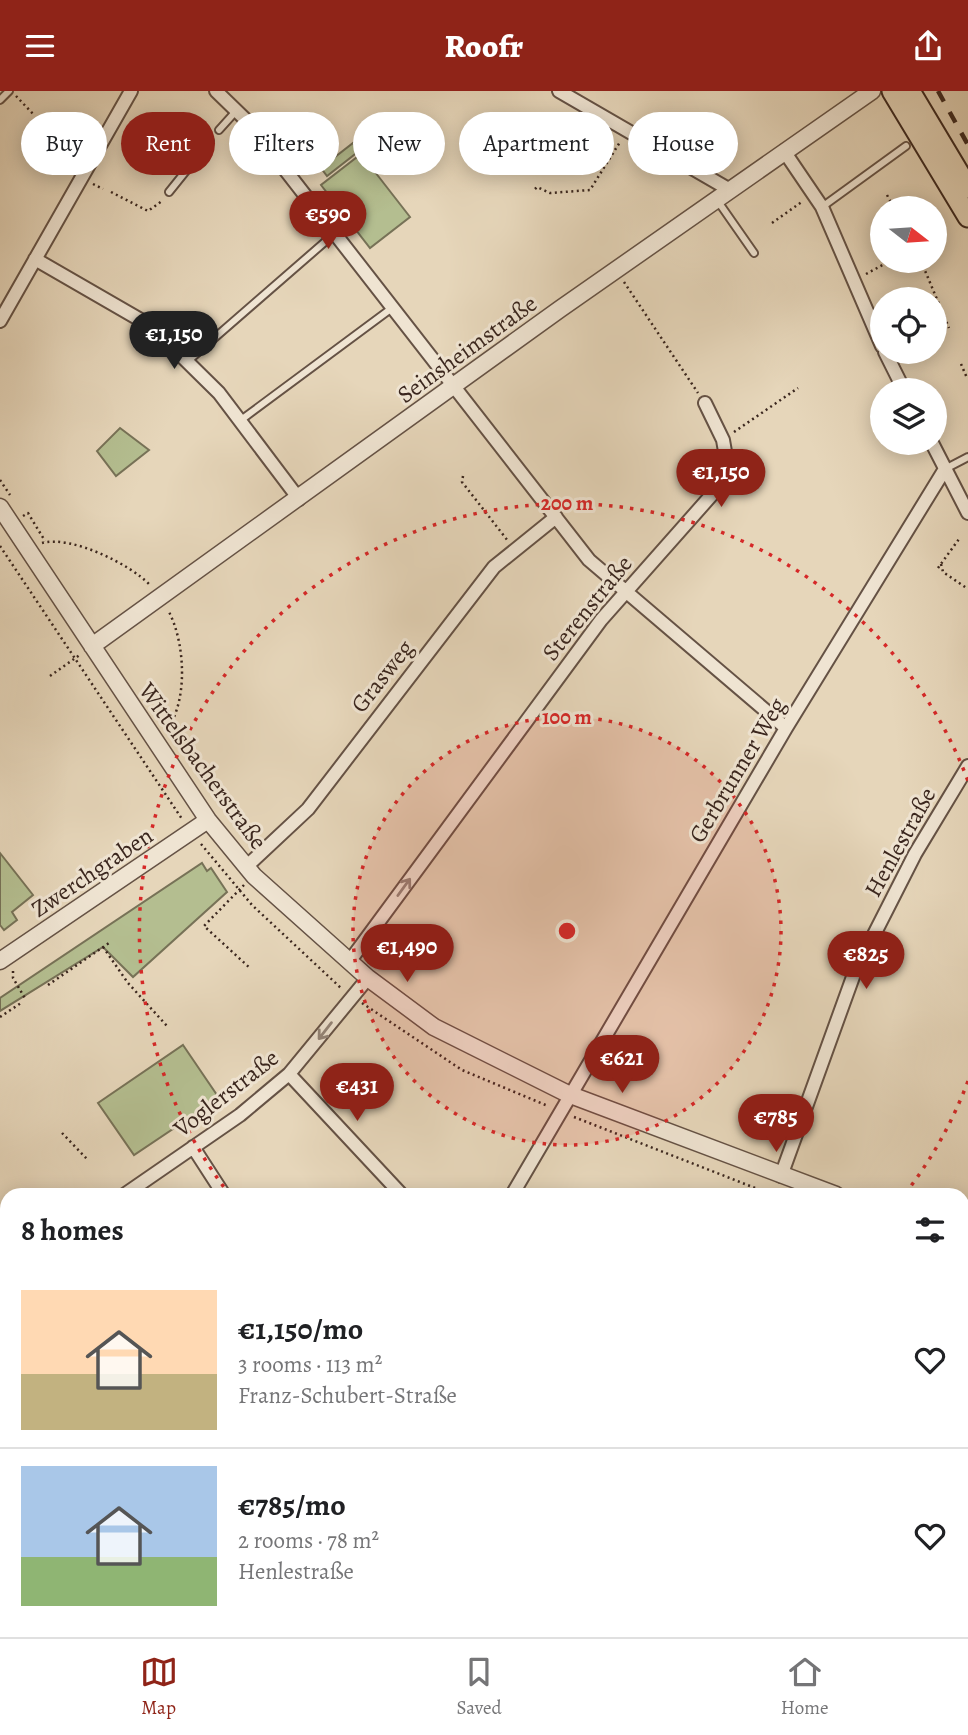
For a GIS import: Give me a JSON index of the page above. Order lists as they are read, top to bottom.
{
  "streets": {
    "street": [
      "Seinsheimstraße",
      "Sterenstraße",
      "Grasweg",
      "Wittelsbacherstraße",
      "Gerbrunner Weg",
      "Henlestraße",
      "Zwerchgraben",
      "Voglerstraße"
    ]
  },
  "crossings": [
    ["Seinsheimstraße", "Wittelsbacherstraße"],
    ["Sterenstraße", "Wittelsbacherstraße"],
    ["Grasweg", "Wittelsbacherstraße"],
    ["Wittelsbacherstraße", "Gerbrunner Weg"],
    ["Wittelsbacherstraße", "Henlestraße"],
    ["Wittelsbacherstraße", "Zwerchgraben"],
    ["Wittelsbacherstraße", "Voglerstraße"]
  ],
  "one_way": ["Sterenstraße", "Voglerstraße"],
  "north": "right",
  "page": {
    "header": "Roofr",
    "chip": [
      "Buy",
      "Rent",
      "Filters",
      "New",
      "Apartment",
      "House"
    ],
    "price": [
      "€590",
      "€1,150",
      "€1,150",
      "€1,490",
      "€825",
      "€621",
      "€431",
      "€785"
    ],
    "heading": "8 homes",
    "list": [
      {
        "name": "€1,150/mo",
        "note": "3 rooms · 113 m² · Franz-Schubert-Straße"
      },
      {
        "name": "€785/mo",
        "note": "2 rooms · 78 m² · Henlestraße"
      }
    ],
    "tabs": ["Map", "Saved", "Home"]
  },
  "rings": ["200 m", "100 m"]
}
